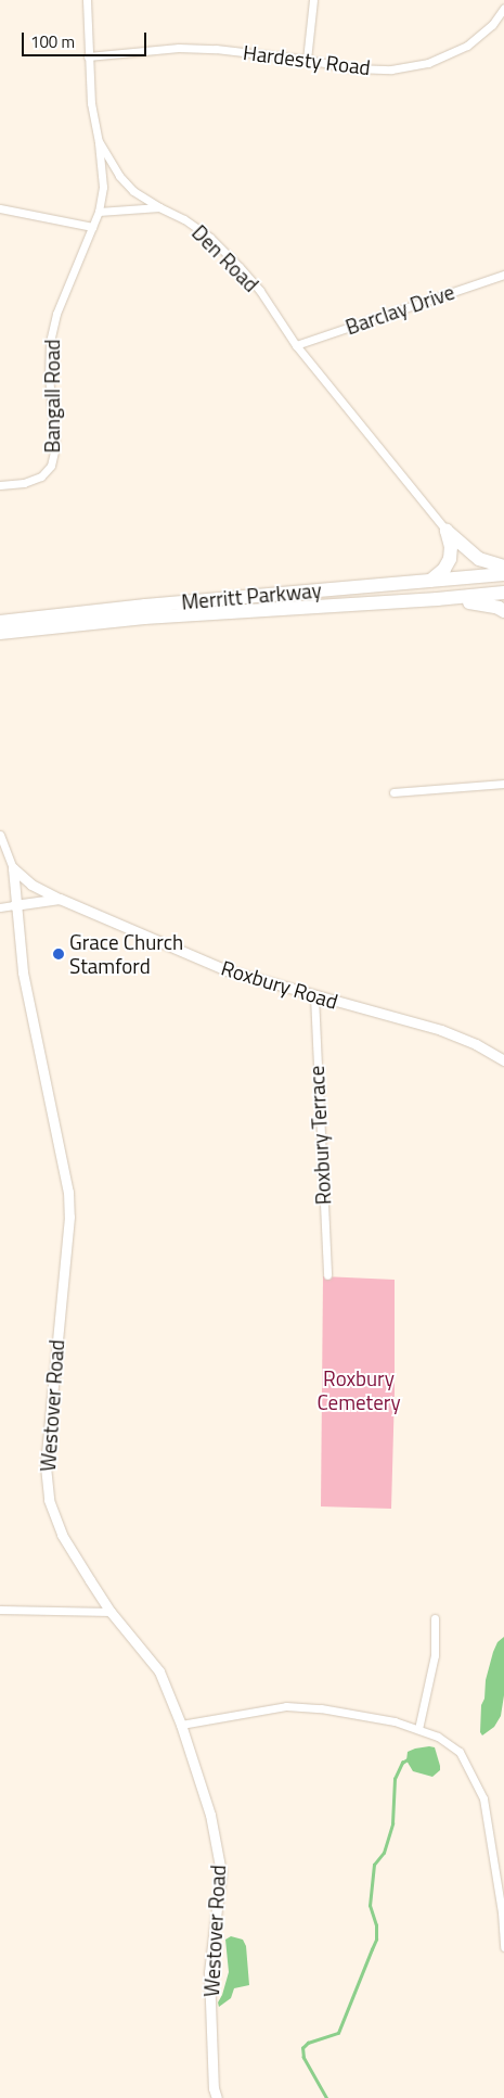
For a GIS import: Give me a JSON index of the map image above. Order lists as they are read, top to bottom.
{
  "streets": {
    "highway": ["Merritt Parkway"],
    "street": [
      "Hardesty Road",
      "Den Road",
      "Barclay Drive",
      "Bangall Road",
      "Roxbury Road",
      "Roxbury Terrace",
      "Westover Road"
    ]
  },
  "crossings": [
    ["Hardesty Road", "Den Road"],
    ["Den Road", "Barclay Drive"],
    ["Den Road", "Bangall Road"],
    ["Roxbury Road", "Roxbury Terrace"],
    ["Roxbury Road", "Westover Road"]
  ],
  "parks": ["Roxbury Cemetery"],
  "places": ["Grace Church Stamford"],
  "scale_bar": "100 m"
}
